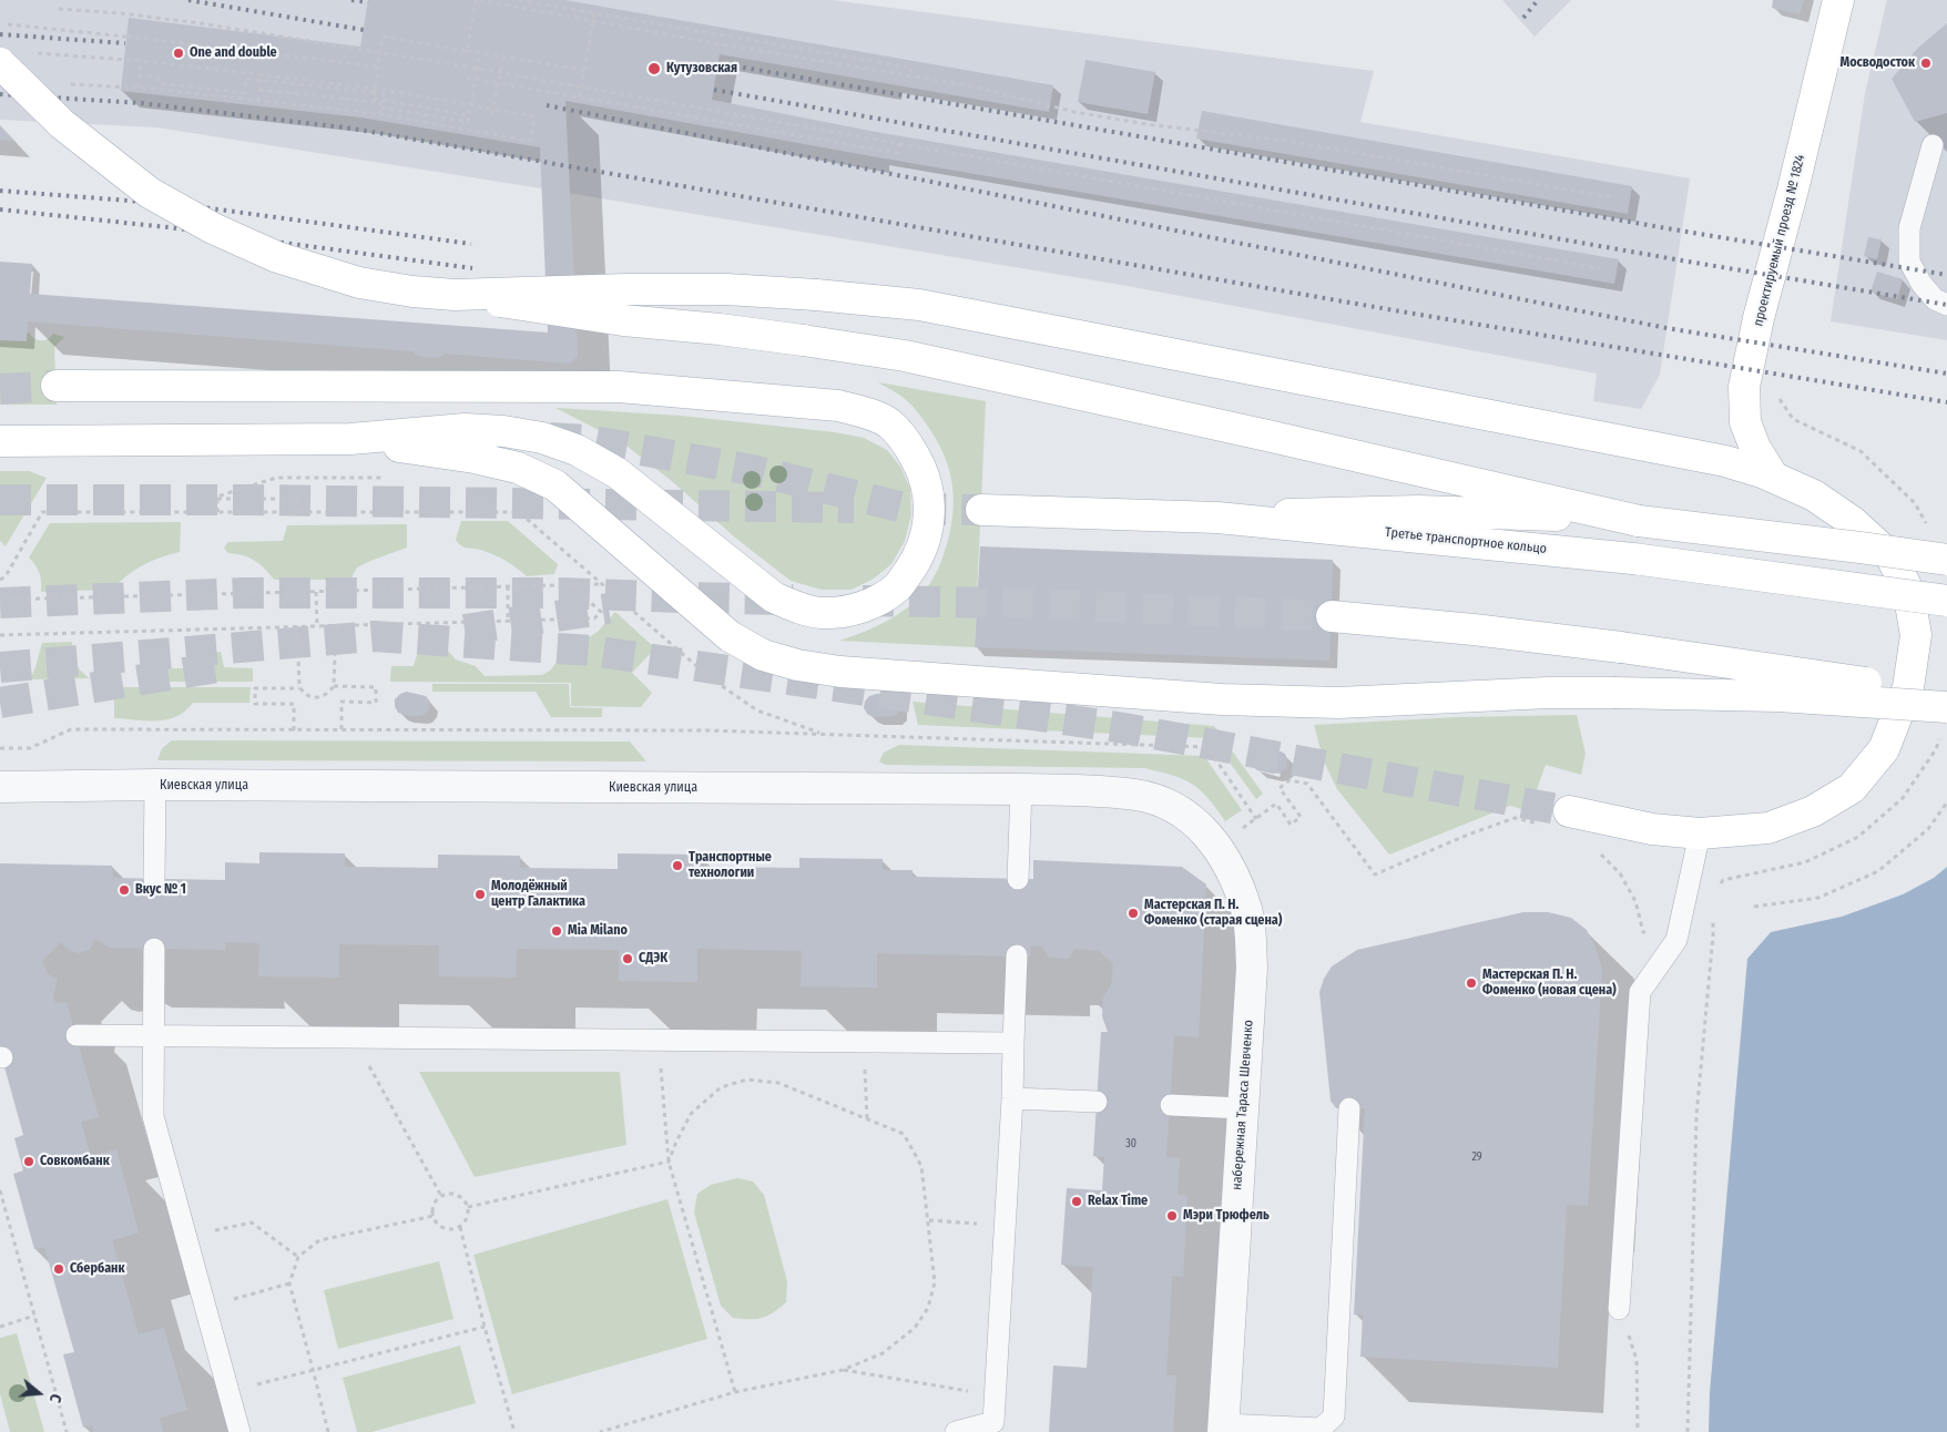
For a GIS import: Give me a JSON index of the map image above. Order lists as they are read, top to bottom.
{
  "streets": {
    "main road": ["проектируемый проезд № 1824", "Третье транспортное кольцо"],
    "street": ["Киевская улица", "набережная Тараса Шевченко"]
  },
  "crossings": [
    ["Киевская улица", "набережная Тараса Шевченко"]
  ],
  "places": [
    "One and double",
    "Мосводосток",
    "Кутузовская",
    "Транспортные технологии",
    "Вкус № 1",
    "Молодёжный центр Галактика",
    "Мастерская П. Н. Фоменко (старая сцена)",
    "Mia Milano",
    "СДЭК",
    "Мастерская П. Н. Фоменко (новая сцена)",
    "Совкомбанк",
    "Relax Time",
    "Мэри Трюфель",
    "Сбербанк"
  ],
  "house_numbers": ["30", "29"],
  "north": "right"
}
